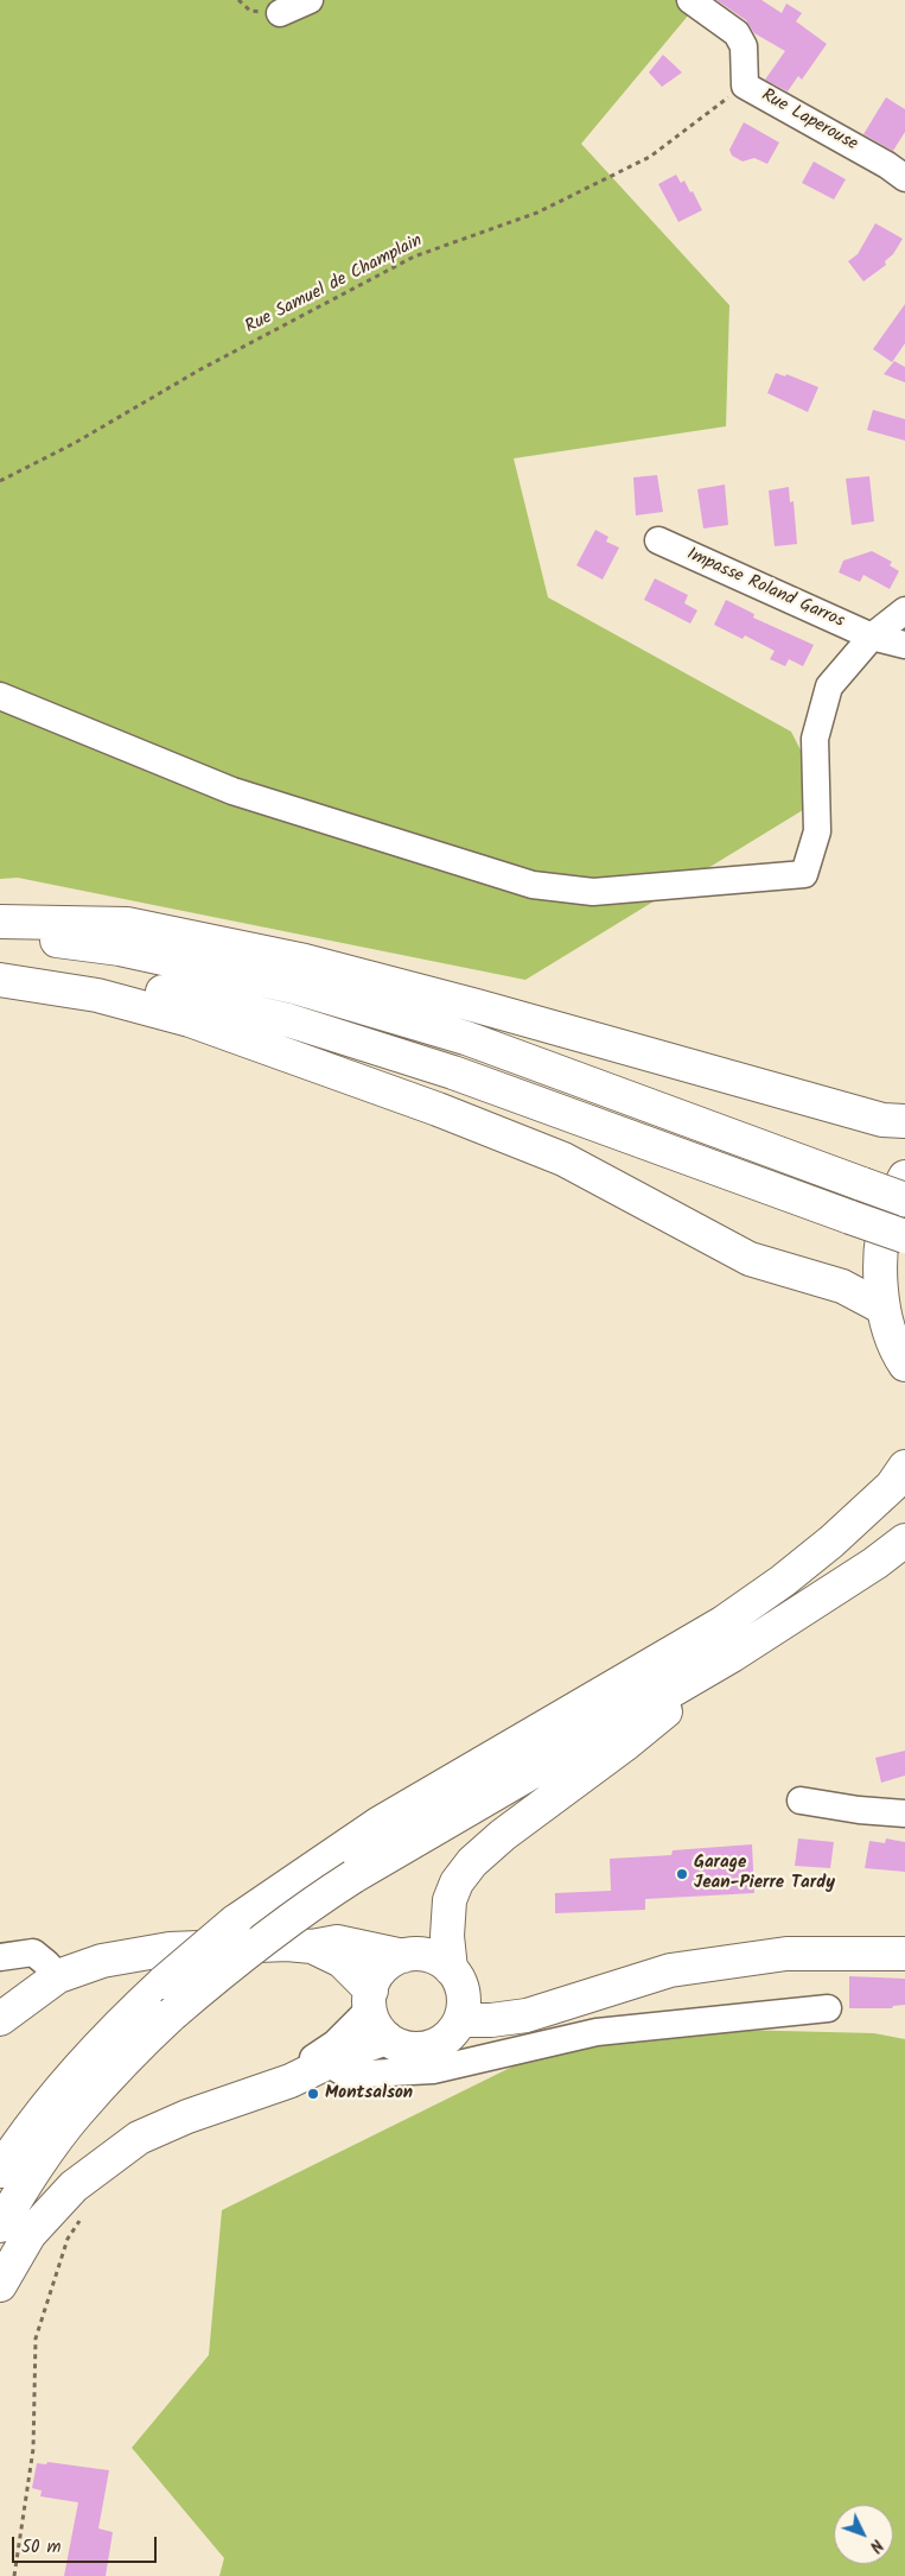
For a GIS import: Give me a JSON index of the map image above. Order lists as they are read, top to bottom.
{
  "streets": {
    "street": ["Rue Laperouse", "Impasse Roland Garros"],
    "path": ["Rue Samuel de Champlain"]
  },
  "crossings": [
    ["Rue Laperouse", "Rue Samuel de Champlain"]
  ],
  "places": ["Garage Jean-Pierre Tardy", "Montsalson"],
  "scale_bar": "50 m",
  "north": "bottom right"
}
